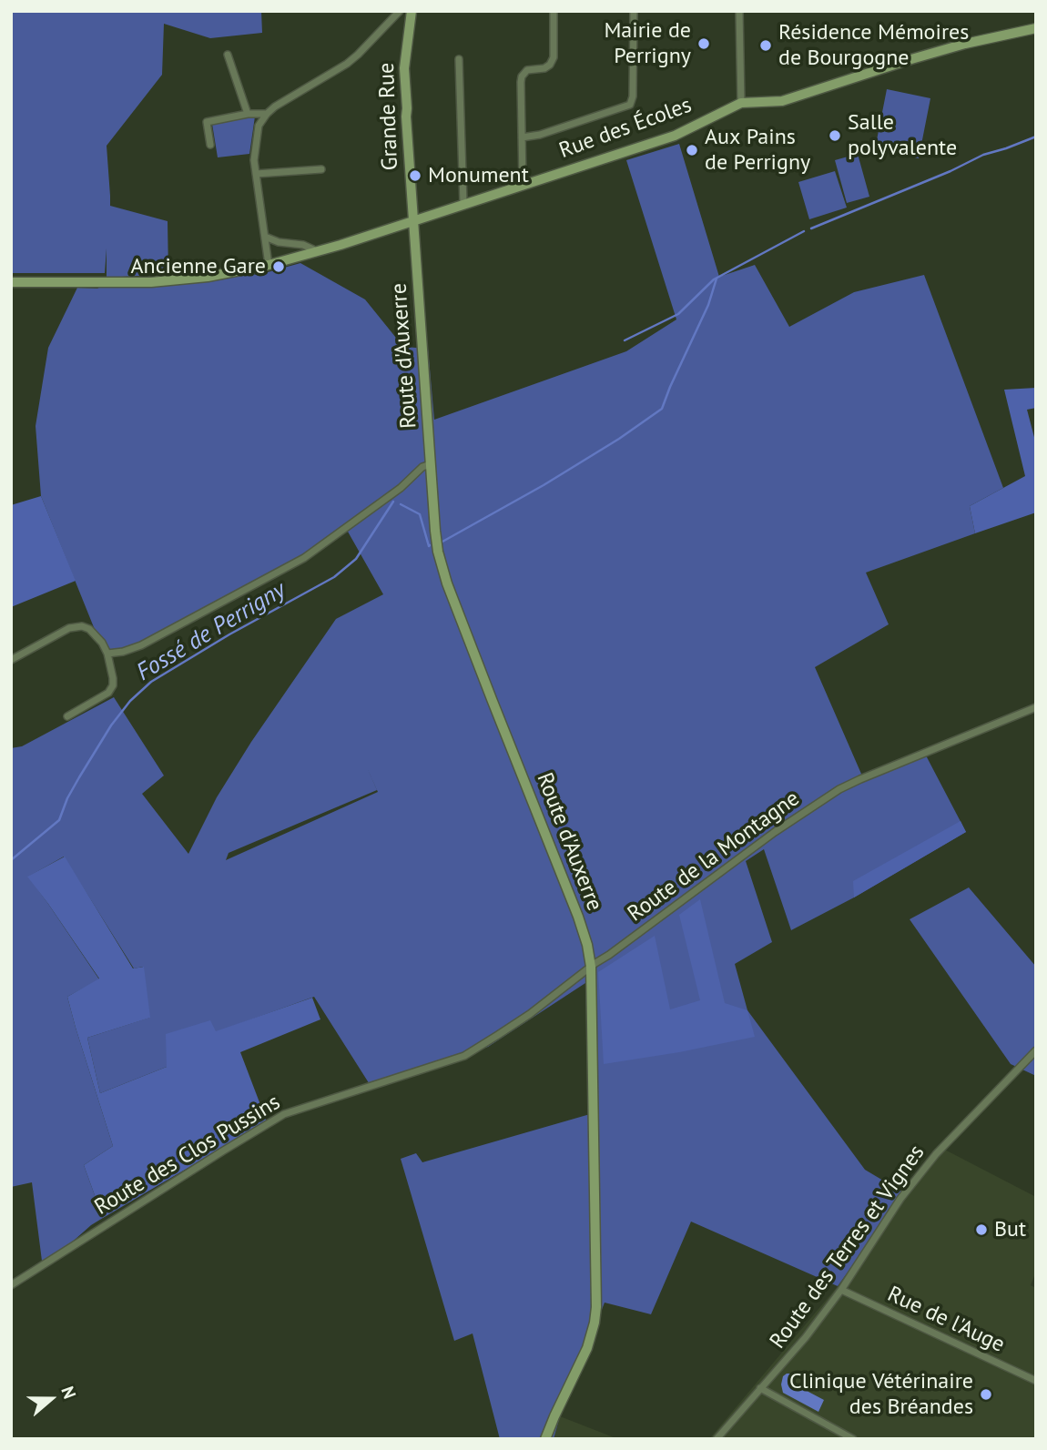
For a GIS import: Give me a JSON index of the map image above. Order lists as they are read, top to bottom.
{
  "streets": {
    "street": [
      "Grande Rue",
      "Rue des Écoles",
      "Route d'Auxerre",
      "Route de la Montagne",
      "Route des Clos Pussins",
      "Route des Terres et Vignes",
      "Rue de l'Auge"
    ]
  },
  "crossings": [
    ["Grande Rue", "Rue des Écoles"],
    ["Grande Rue", "Route d'Auxerre"],
    ["Route d'Auxerre", "Route de la Montagne"],
    ["Route d'Auxerre", "Route des Clos Pussins"],
    ["Route de la Montagne", "Route des Clos Pussins"],
    ["Route des Terres et Vignes", "Rue de l'Auge"]
  ],
  "water": ["Fossé de Perrigny"],
  "places": [
    "Mairie de Perrigny",
    "Résidence Mémoires de Bourgogne",
    "Salle polyvalente",
    "Aux Pains de Perrigny",
    "Monument",
    "Ancienne Gare",
    "But",
    "Clinique Vétérinaire des Bréandes"
  ],
  "north": "right"
}
